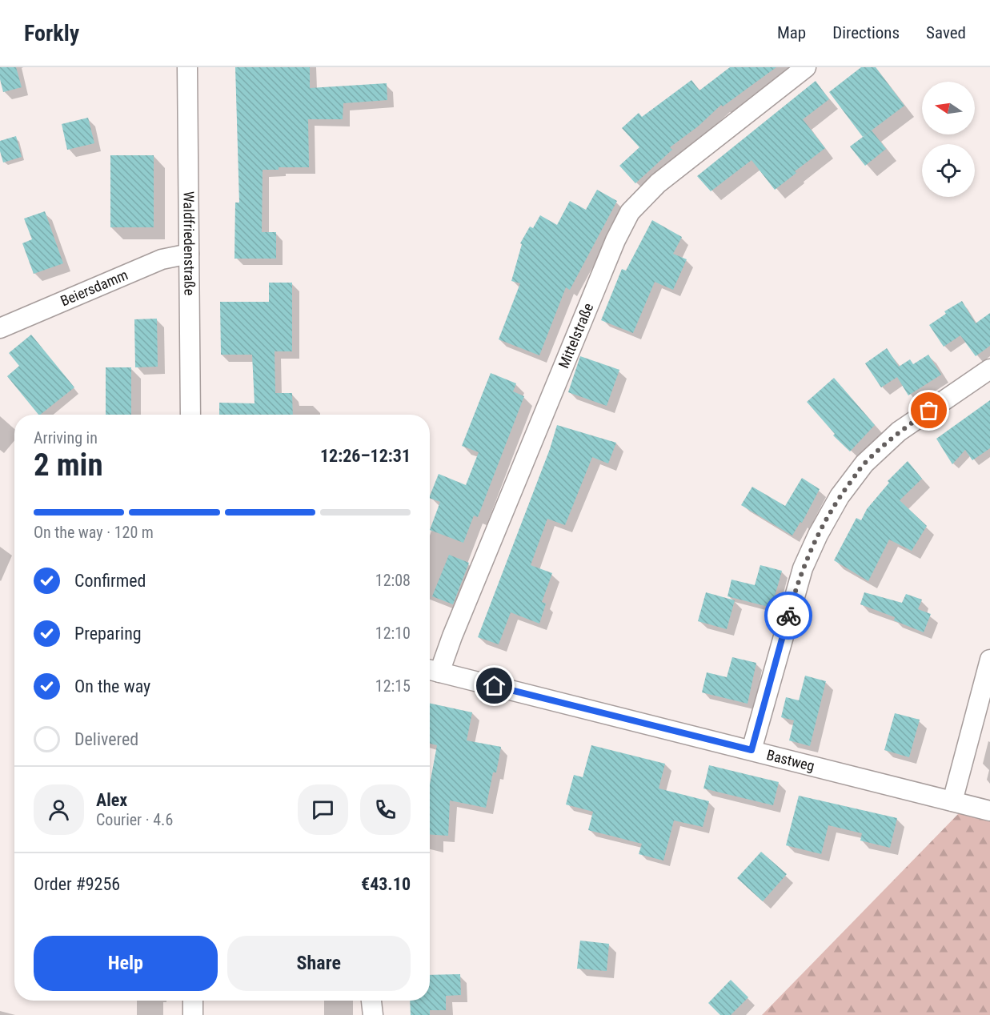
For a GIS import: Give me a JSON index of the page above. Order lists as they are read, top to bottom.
{
  "streets": {
    "street": [
      "Waldfriedenstraße",
      "Beiersdamm",
      "Mittelstraße",
      "Bastweg"
    ]
  },
  "crossings": [
    ["Waldfriedenstraße", "Beiersdamm"],
    ["Mittelstraße", "Bastweg"]
  ],
  "north": "left",
  "page": {
    "header": "Forkly",
    "nav": ["Map", "Directions", "Saved"],
    "heading": ["2 min", "Arriving in", "12:26–12:31"],
    "panel": [
      "Alex",
      "Courier · 4.6",
      "Order #9256",
      "€43.10"
    ],
    "bar": "On the way · 120 m",
    "list": [
      ["Confirmed", "12:08"],
      ["Preparing", "12:10"],
      ["On the way", "12:15"],
      "Delivered"
    ],
    "buttons": ["Help", "Share"]
  }
}
